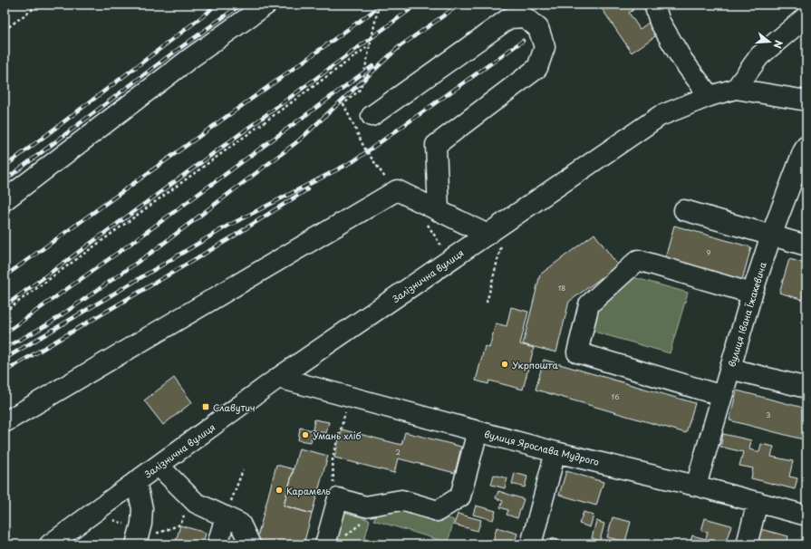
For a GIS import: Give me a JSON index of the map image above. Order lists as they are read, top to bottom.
{
  "streets": {
    "street": ["Залізнична вулиця", "вулиця Івана Їжакевича", "вулиця Ярослава Мудрого"]
  },
  "crossings": [
    ["Залізнична вулиця", "вулиця Ярослава Мудрого"],
    ["вулиця Івана Їжакевича", "вулиця Ярослава Мудрого"]
  ],
  "places": {
    "other": ["Укрпошта", "Умань хліб", "Карамель"],
    "transit": ["Славутич"]
  },
  "house_numbers": [
    "9",
    "18",
    "16",
    "3",
    "2"
  ],
  "north": "right"
}
